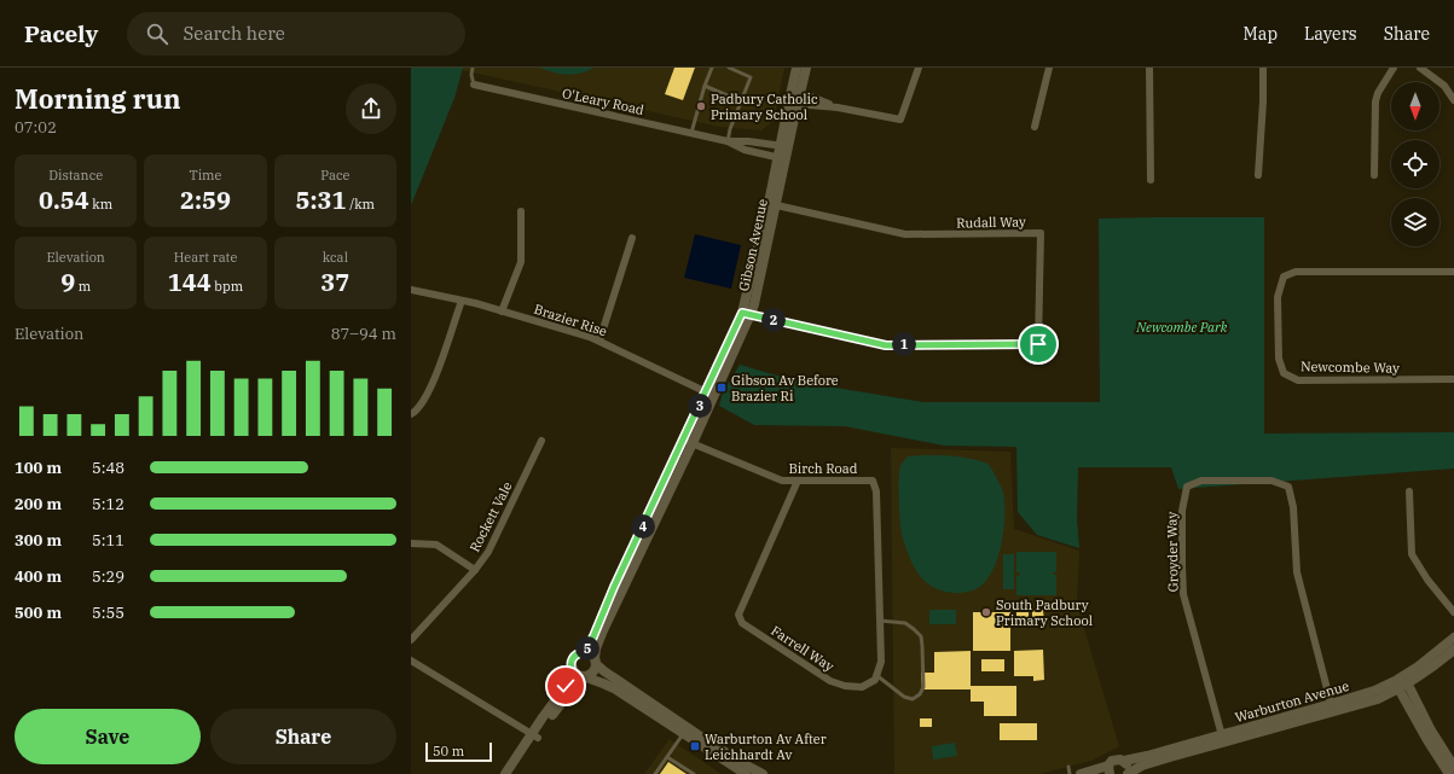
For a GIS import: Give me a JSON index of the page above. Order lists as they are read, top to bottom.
{
  "streets": {
    "main road": ["Gibson Avenue", "Warburton Avenue"],
    "street": [
      "O'Leary Road",
      "Rudall Way",
      "Brazier Rise",
      "Newcombe Way",
      "Birch Road",
      "Rockett Vale",
      "Groyder Way",
      "Farrell Way"
    ]
  },
  "crossings": [
    ["O'Leary Road", "Gibson Avenue"],
    ["Rudall Way", "Gibson Avenue"],
    ["Gibson Avenue", "Brazier Rise"],
    ["Gibson Avenue", "Birch Road"],
    ["Birch Road", "Farrell Way"],
    ["Groyder Way", "Warburton Avenue"]
  ],
  "parks": ["Newcombe Park"],
  "places": {
    "other": ["Padbury Catholic Primary School", "South Padbury Primary School"],
    "transit": ["Gibson Av Before Brazier Ri", "Warburton Av After Leichhardt Av"]
  },
  "scale_bar": "50 m",
  "north": "bottom",
  "page": {
    "header": "Pacely",
    "search": "Search here",
    "nav": ["Map", "Layers", "Share"],
    "heading": ["Morning run", "07:02"],
    "stats": [
      ["Distance", "0.54 km"],
      ["Time", "2:59"],
      ["Pace", "5:31 /km"],
      ["Elevation", "9 m"],
      ["Heart rate", "144 bpm"],
      ["kcal", "37"]
    ],
    "pins": [
      "2",
      "1",
      "3",
      "4",
      "5"
    ],
    "chart": ["Elevation", "87–94 m"],
    "list": [
      {
        "name": "100 m",
        "note": "5:48"
      },
      {
        "name": "200 m",
        "note": "5:12"
      },
      {
        "name": "300 m",
        "note": "5:11"
      },
      {
        "name": "400 m",
        "note": "5:29"
      },
      {
        "name": "500 m",
        "note": "5:55"
      }
    ],
    "buttons": ["Save", "Share"],
    "scale": "50 m"
  }
}
